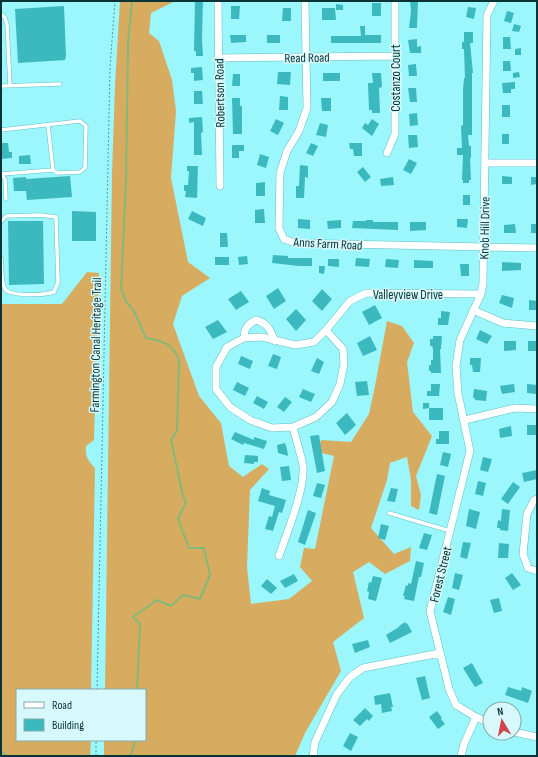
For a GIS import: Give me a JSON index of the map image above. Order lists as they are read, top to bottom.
{
  "streets": {
    "street": [
      "Read Road",
      "Costanzo Court",
      "Robertson Road",
      "Knob Hill Drive",
      "Anns Farm Road",
      "Valleyview Drive",
      "Forest Street"
    ],
    "path": ["Farmington Canal Heritage Trail"]
  },
  "crossings": [
    ["Read Road", "Costanzo Court"],
    ["Read Road", "Robertson Road"],
    ["Read Road", "Anns Farm Road"],
    ["Knob Hill Drive", "Anns Farm Road"],
    ["Knob Hill Drive", "Valleyview Drive"],
    ["Knob Hill Drive", "Forest Street"]
  ],
  "legend": ["Road", "Building"],
  "north": "top"
}
